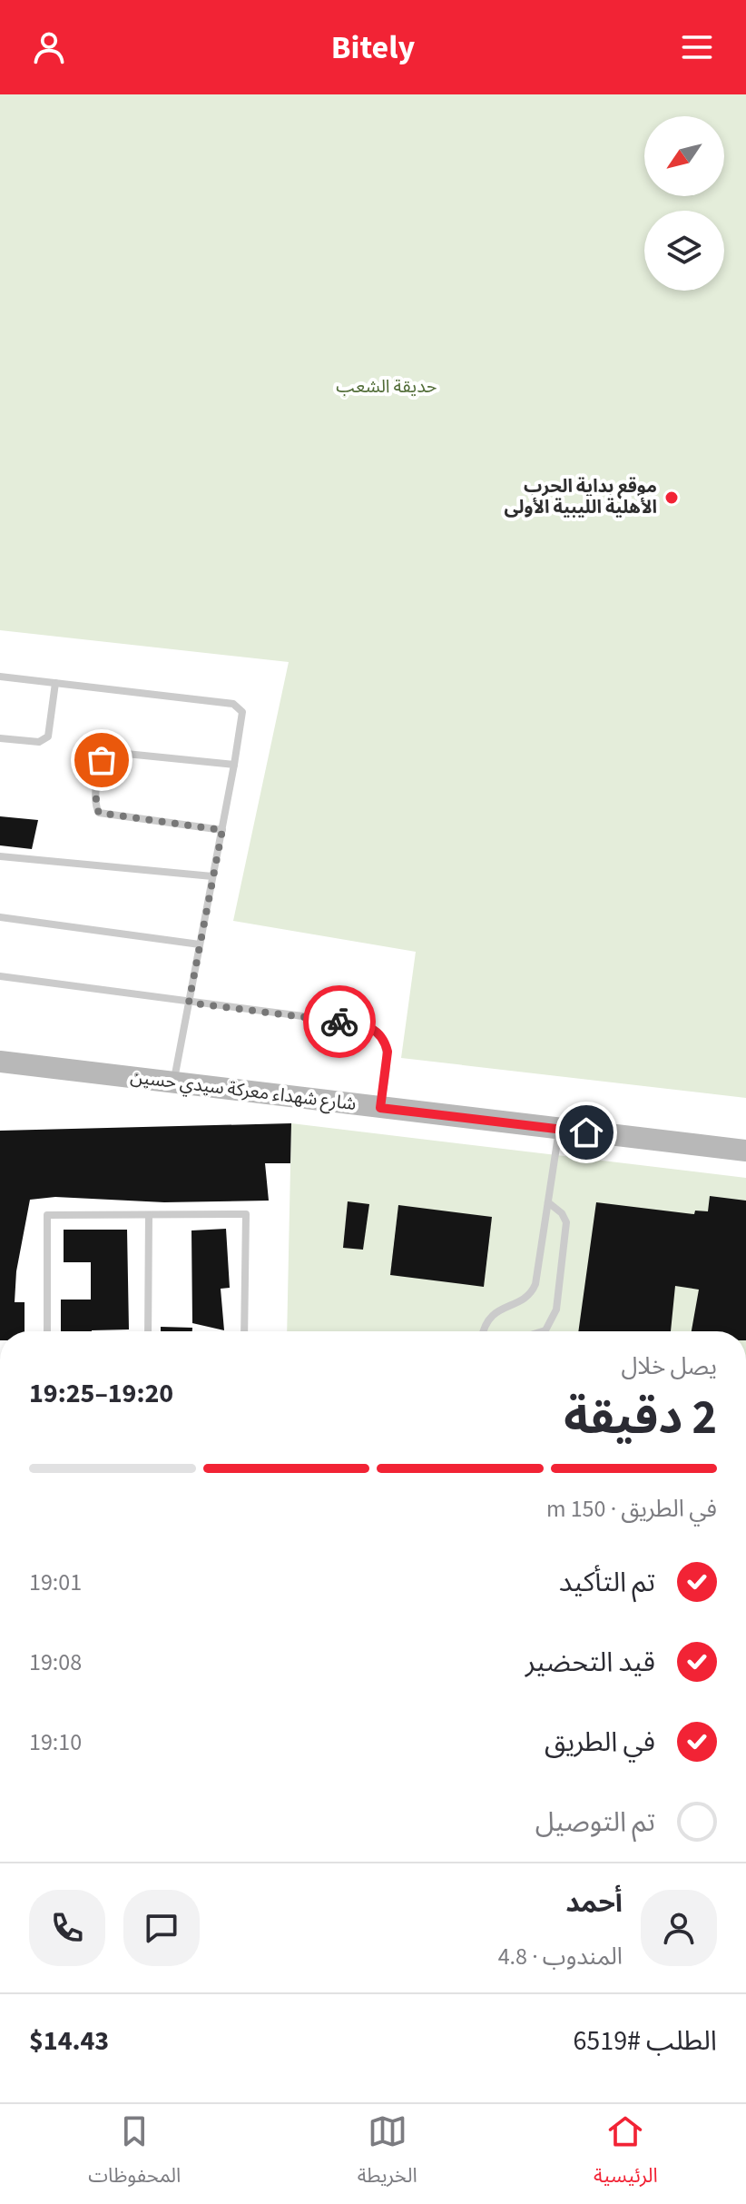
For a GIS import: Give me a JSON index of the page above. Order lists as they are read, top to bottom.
{
  "streets": {
    "main road": ["شارع شهداء معركة سيدي حسين"]
  },
  "parks": ["حديقة الشعب"],
  "places": ["موقع بداية الحرب الأهلية الليبية الأولى"],
  "north": "bottom left",
  "page": {
    "header": "Bitely",
    "heading": ["2 دقيقة", "يصل خلال", "19:20–19:25"],
    "panel": [
      "أحمد",
      "المندوب · 4.8",
      "الطلب #6519",
      "$14.43"
    ],
    "bar": "في الطريق · 150 m",
    "list": [
      ["تم التأكيد", "19:01"],
      ["قيد التحضير", "19:08"],
      ["في الطريق", "19:10"],
      "تم التوصيل"
    ],
    "tabs": ["الرئيسية", "الخريطة", "المحفوظات"]
  }
}
